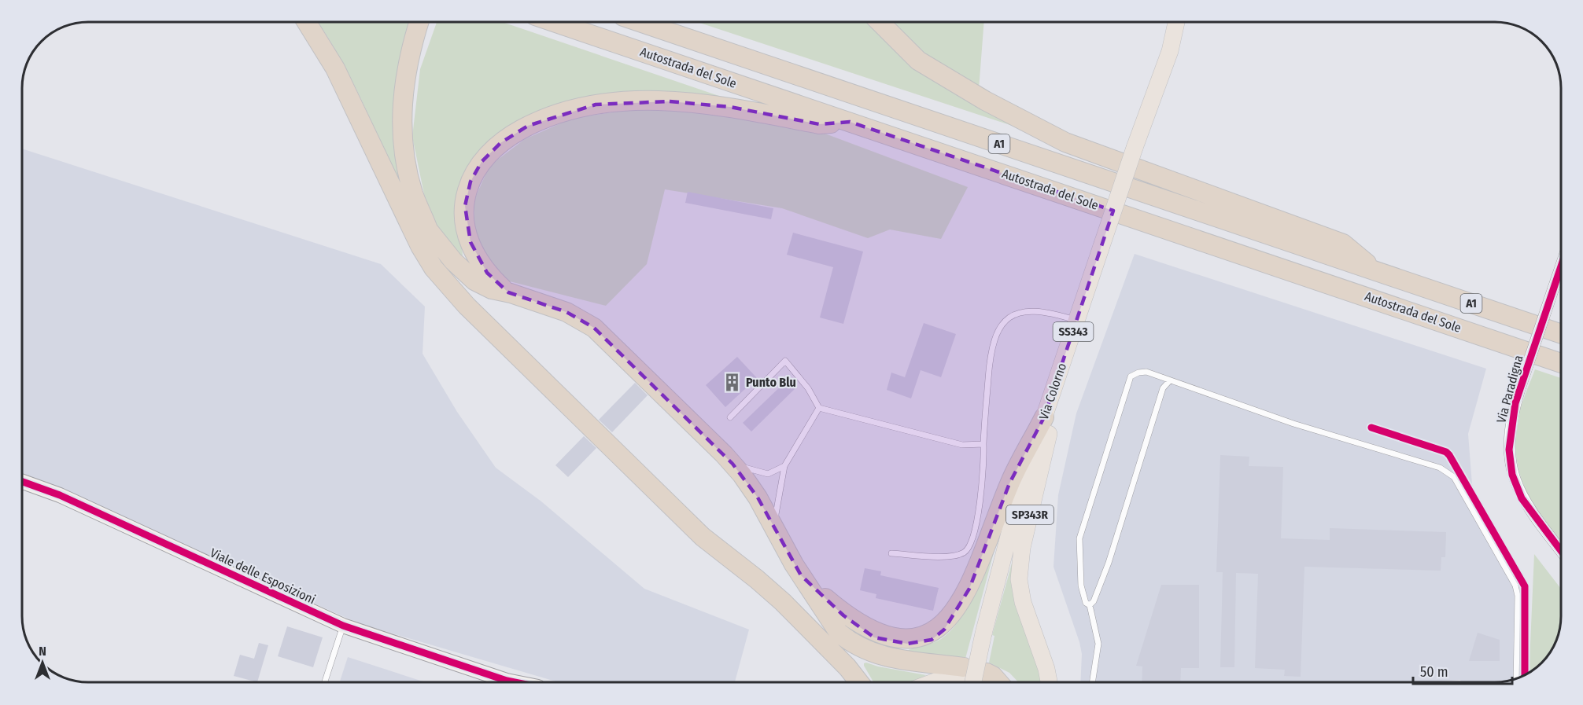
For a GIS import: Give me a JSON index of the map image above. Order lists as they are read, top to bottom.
{
  "streets": {
    "highway": ["Autostrada del Sole", "A1"],
    "main road": ["SS343", "Via Colorno", "SP343R"],
    "street": ["Via Paradigna", "Viale delle Esposizioni"]
  },
  "crossings": [
    ["Via Colorno", "SP343R"]
  ],
  "places": {
    "building": ["Punto Blu"]
  },
  "scale_bar": "50 m",
  "north": "top"
}
